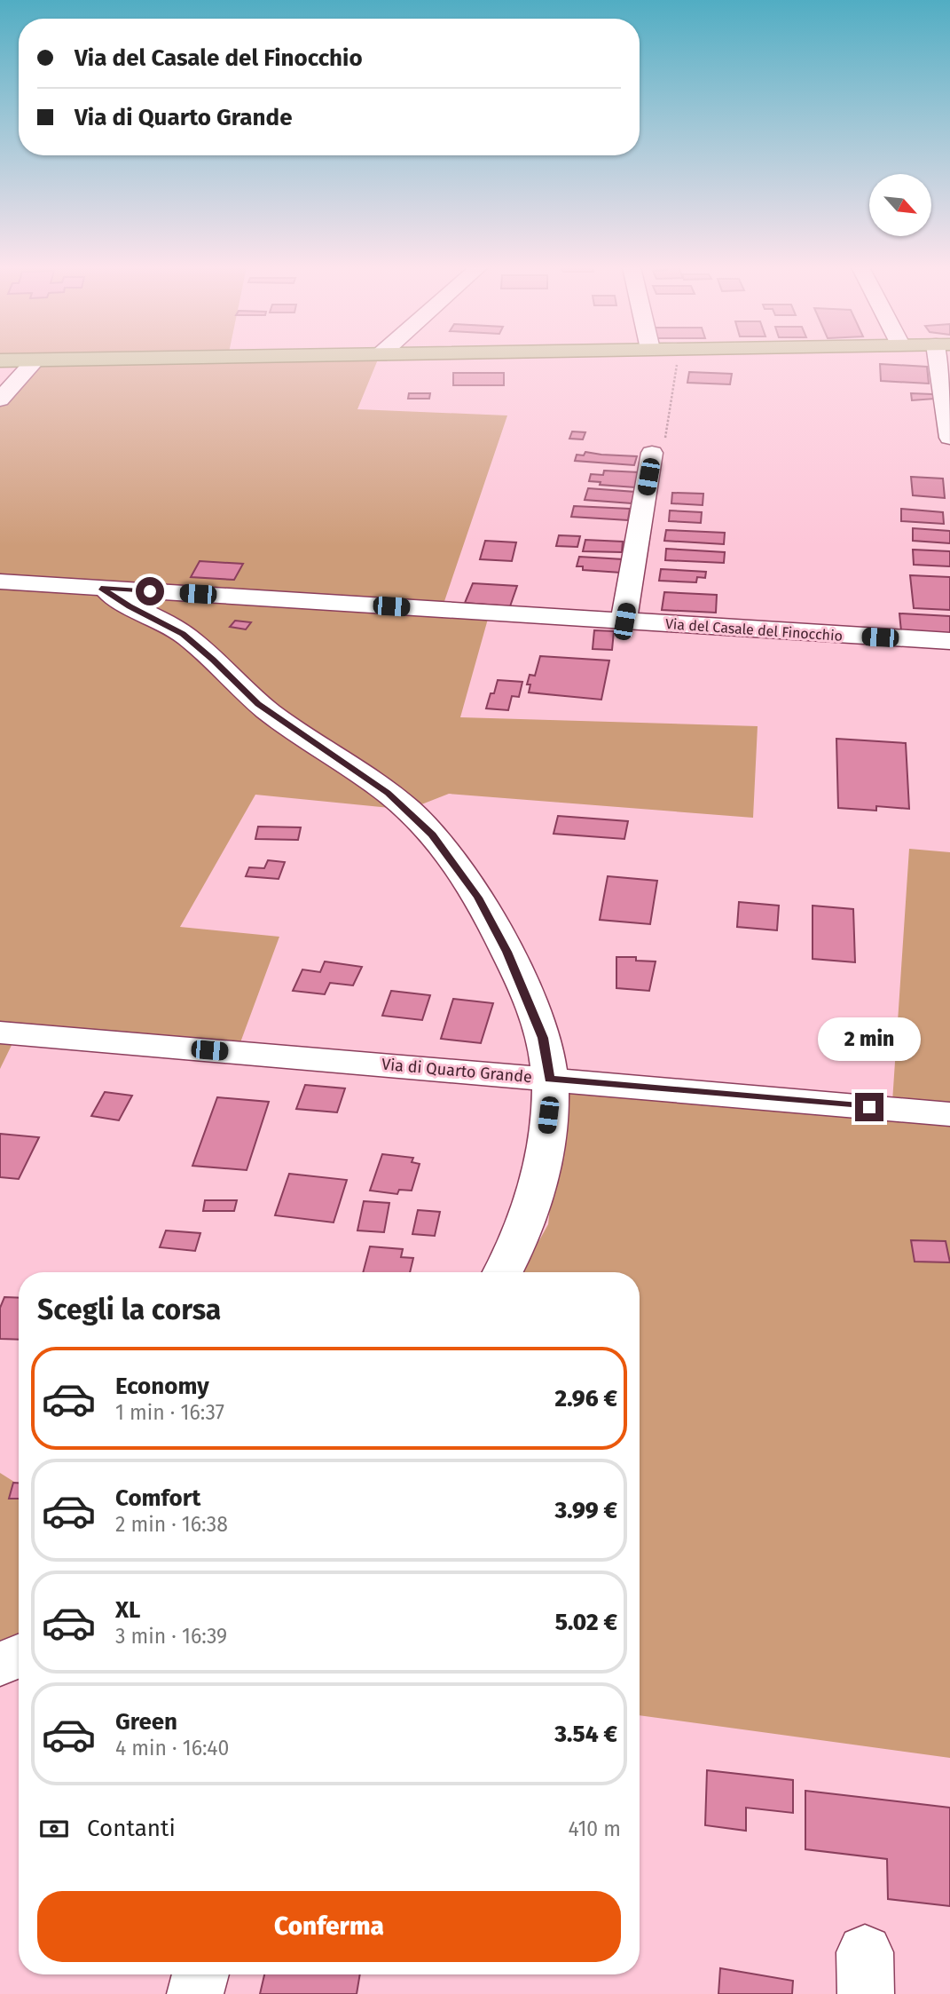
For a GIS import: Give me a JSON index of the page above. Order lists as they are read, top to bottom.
{
  "streets": {
    "street": ["Via del Casale del Finocchio", "Via di Quarto Grande"]
  },
  "north": "bottom right",
  "page": {
    "banner": ["Via del Casale del Finocchio", "Via di Quarto Grande"],
    "bubble": "2 min",
    "heading": "Scegli la corsa",
    "list": [
      {
        "name": "Economy",
        "note": "1 min · 16:37",
        "value": "2.96 €"
      },
      {
        "name": "Comfort",
        "note": "2 min · 16:38",
        "value": "3.99 €"
      },
      {
        "name": "XL",
        "note": "3 min · 16:39",
        "value": "5.02 €"
      },
      {
        "name": "Green",
        "note": "4 min · 16:40",
        "value": "3.54 €"
      }
    ],
    "pay": ["Contanti", "410 m"],
    "buttons": "Conferma"
  }
}
